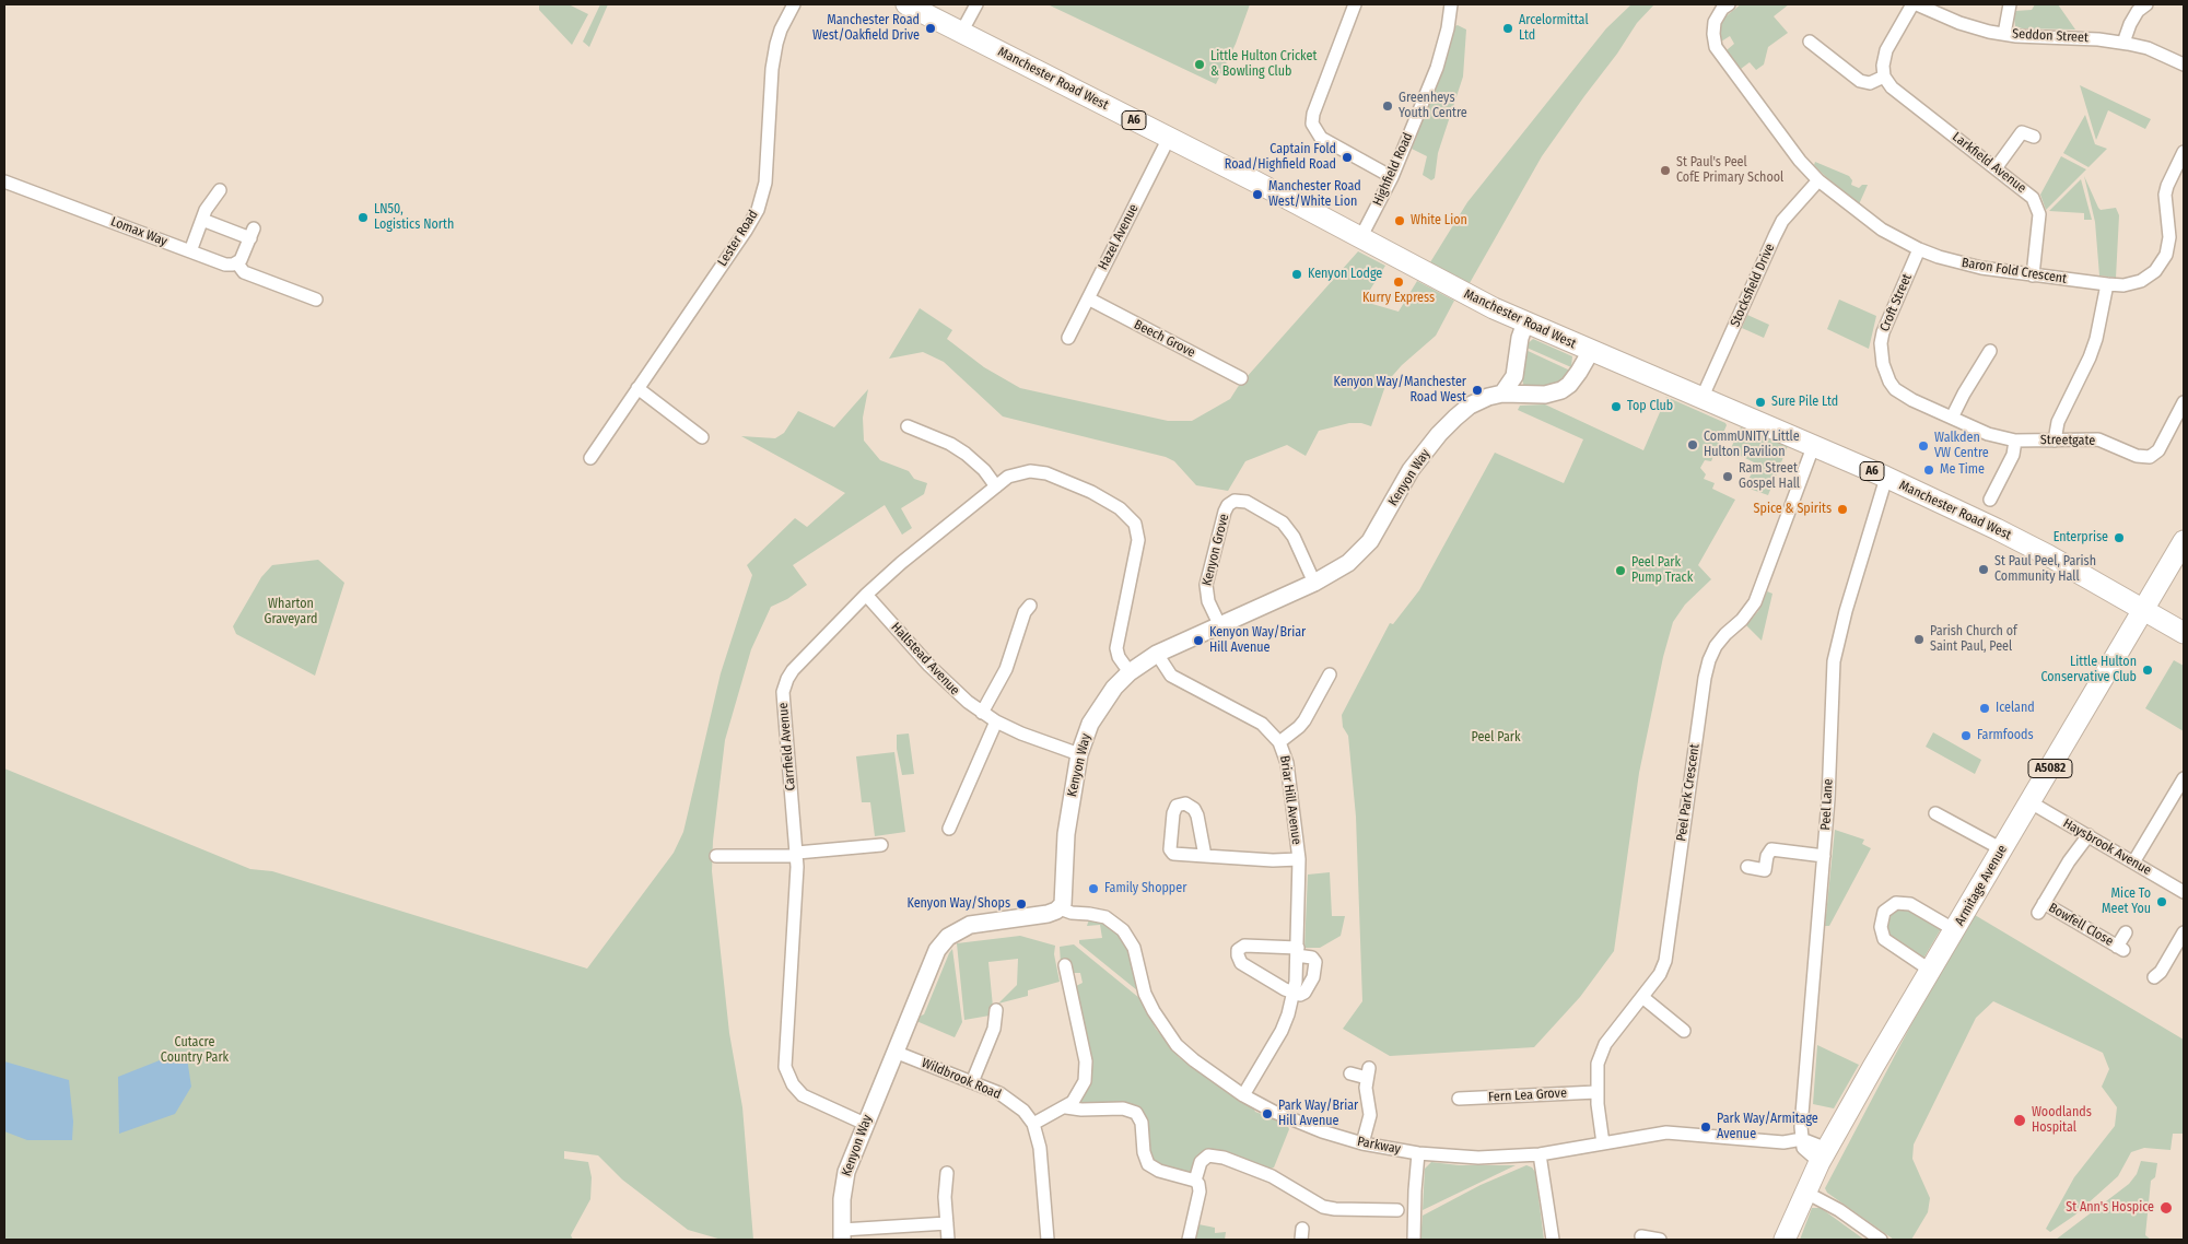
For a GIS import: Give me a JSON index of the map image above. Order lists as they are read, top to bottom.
{
  "streets": {
    "main road": [
      "Manchester Road West",
      "A6",
      "A5082",
      "Armitage Avenue"
    ],
    "street": [
      "Seddon Street",
      "Larkfield Avenue",
      "Highfield Road",
      "Lomax Way",
      "Hazel Avenue",
      "Lester Road",
      "Baron Fold Crescent",
      "Stocksfield Drive",
      "Croft Street",
      "Beech Grove",
      "Streetgate",
      "Kenyon Way",
      "Kenyon Grove",
      "Hallstead Avenue",
      "Carrfield Avenue",
      "Peel Park Crescent",
      "Briar Hill Avenue",
      "Peel Lane",
      "Haysbrook Avenue",
      "Bowfell Close",
      "Wildbrook Road",
      "Fern Lea Grove",
      "Parkway"
    ]
  },
  "crossings": [
    ["Manchester Road West", "A6"],
    ["Manchester Road West", "Highfield Road"],
    ["Manchester Road West", "Hazel Avenue"],
    ["Manchester Road West", "Stocksfield Drive"],
    ["Manchester Road West", "Kenyon Way"],
    ["Manchester Road West", "A5082"],
    ["Manchester Road West", "Peel Park Crescent"],
    ["Manchester Road West", "Peel Lane"],
    ["Manchester Road West", "Armitage Avenue"],
    ["A6", "A5082"],
    ["A6", "Armitage Avenue"],
    ["Larkfield Avenue", "Baron Fold Crescent"],
    ["Hazel Avenue", "Beech Grove"],
    ["Baron Fold Crescent", "Stocksfield Drive"],
    ["Baron Fold Crescent", "Croft Street"],
    ["Croft Street", "Streetgate"],
    ["Kenyon Way", "Kenyon Grove"],
    ["Kenyon Way", "Hallstead Avenue"],
    ["Kenyon Way", "Carrfield Avenue"],
    ["Kenyon Way", "Briar Hill Avenue"],
    ["Kenyon Way", "Wildbrook Road"],
    ["Kenyon Way", "Parkway"],
    ["Hallstead Avenue", "Carrfield Avenue"],
    ["A5082", "Armitage Avenue"],
    ["Peel Park Crescent", "Fern Lea Grove"],
    ["Peel Park Crescent", "Parkway"],
    ["Briar Hill Avenue", "Parkway"],
    ["Peel Lane", "Parkway"],
    ["Haysbrook Avenue", "Armitage Avenue"],
    ["Haysbrook Avenue", "Bowfell Close"]
  ],
  "parks": ["Wharton Graveyard", "Peel Park", "Cutacre Country Park"],
  "places": [
    "Manchester Road West/Oakfield Drive",
    "Arcelormittal Ltd",
    "Little Hulton Cricket & Bowling Club",
    "Greenheys Youth Centre",
    "Captain Fold Road/Highfield Road",
    "St Paul's Peel CofE Primary School",
    "Manchester Road West/White Lion",
    "LN50, Logistics North",
    "White Lion",
    "Kenyon Lodge",
    "Kurry Express",
    "Kenyon Way/Manchester Road West",
    "Sure Pile Ltd",
    "Top Club",
    "CommUNITY Little Hulton Pavilion",
    "Walkden VW Centre",
    "Me Time",
    "Ram Street Gospel Hall",
    "Spice & Spirits",
    "Enterprise",
    "St Paul Peel, Parish Community Hall",
    "Peel Park Pump Track",
    "Parish Church of Saint Paul, Peel",
    "Kenyon Way/Briar Hill Avenue",
    "Little Hulton Conservative Club",
    "Iceland",
    "Farmfoods",
    "Family Shopper",
    "Mice To Meet You",
    "Kenyon Way/Shops",
    "Park Way/Briar Hill Avenue",
    "Woodlands Hospital",
    "Park Way/Armitage Avenue",
    "St Ann's Hospice"
  ]
}
